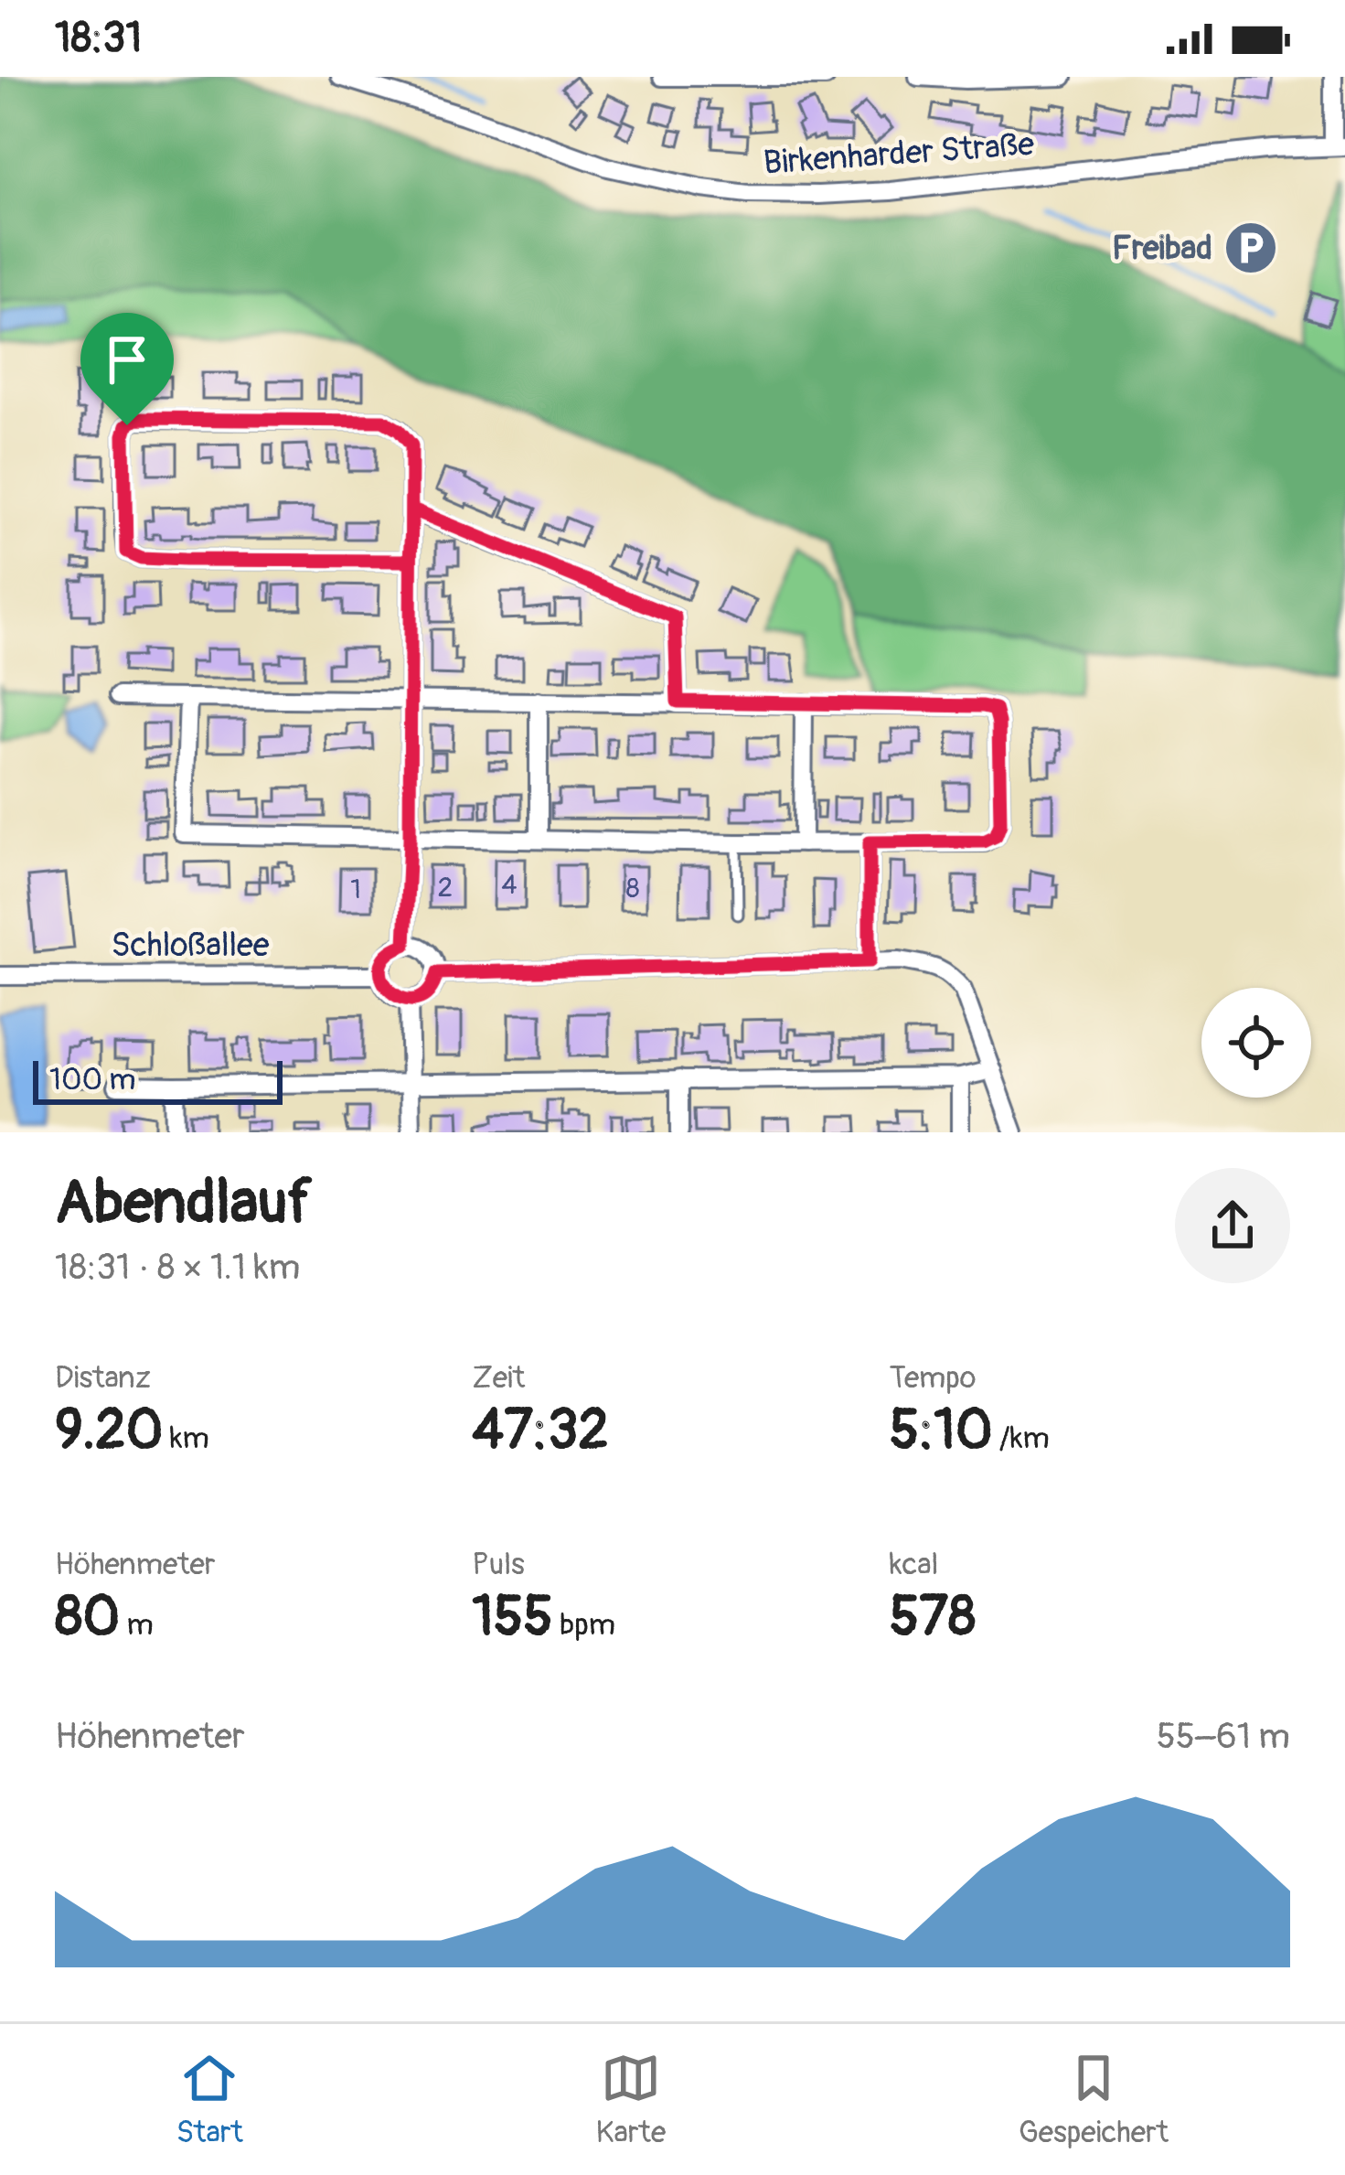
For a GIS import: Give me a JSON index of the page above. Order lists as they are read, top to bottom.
{
  "streets": {
    "street": ["Birkenharder Straße", "Schloßallee"]
  },
  "places": {
    "parking": ["Freibad"]
  },
  "house_numbers": [
    "4",
    "2",
    "8",
    "1"
  ],
  "scale_bar": "100 m",
  "page": {
    "status": "18:31",
    "scale": "100 m",
    "heading": ["Abendlauf", "18:31 · 8 × 1.1 km"],
    "stats": [
      ["Distanz", "9.20 km"],
      ["Zeit", "47:32"],
      ["Tempo", "5:10 /km"],
      ["Höhenmeter", "80 m"],
      ["Puls", "155 bpm"],
      ["kcal", "578"]
    ],
    "chart": ["Höhenmeter", "55–61 m"],
    "tabs": ["Start", "Karte", "Gespeichert"]
  }
}
